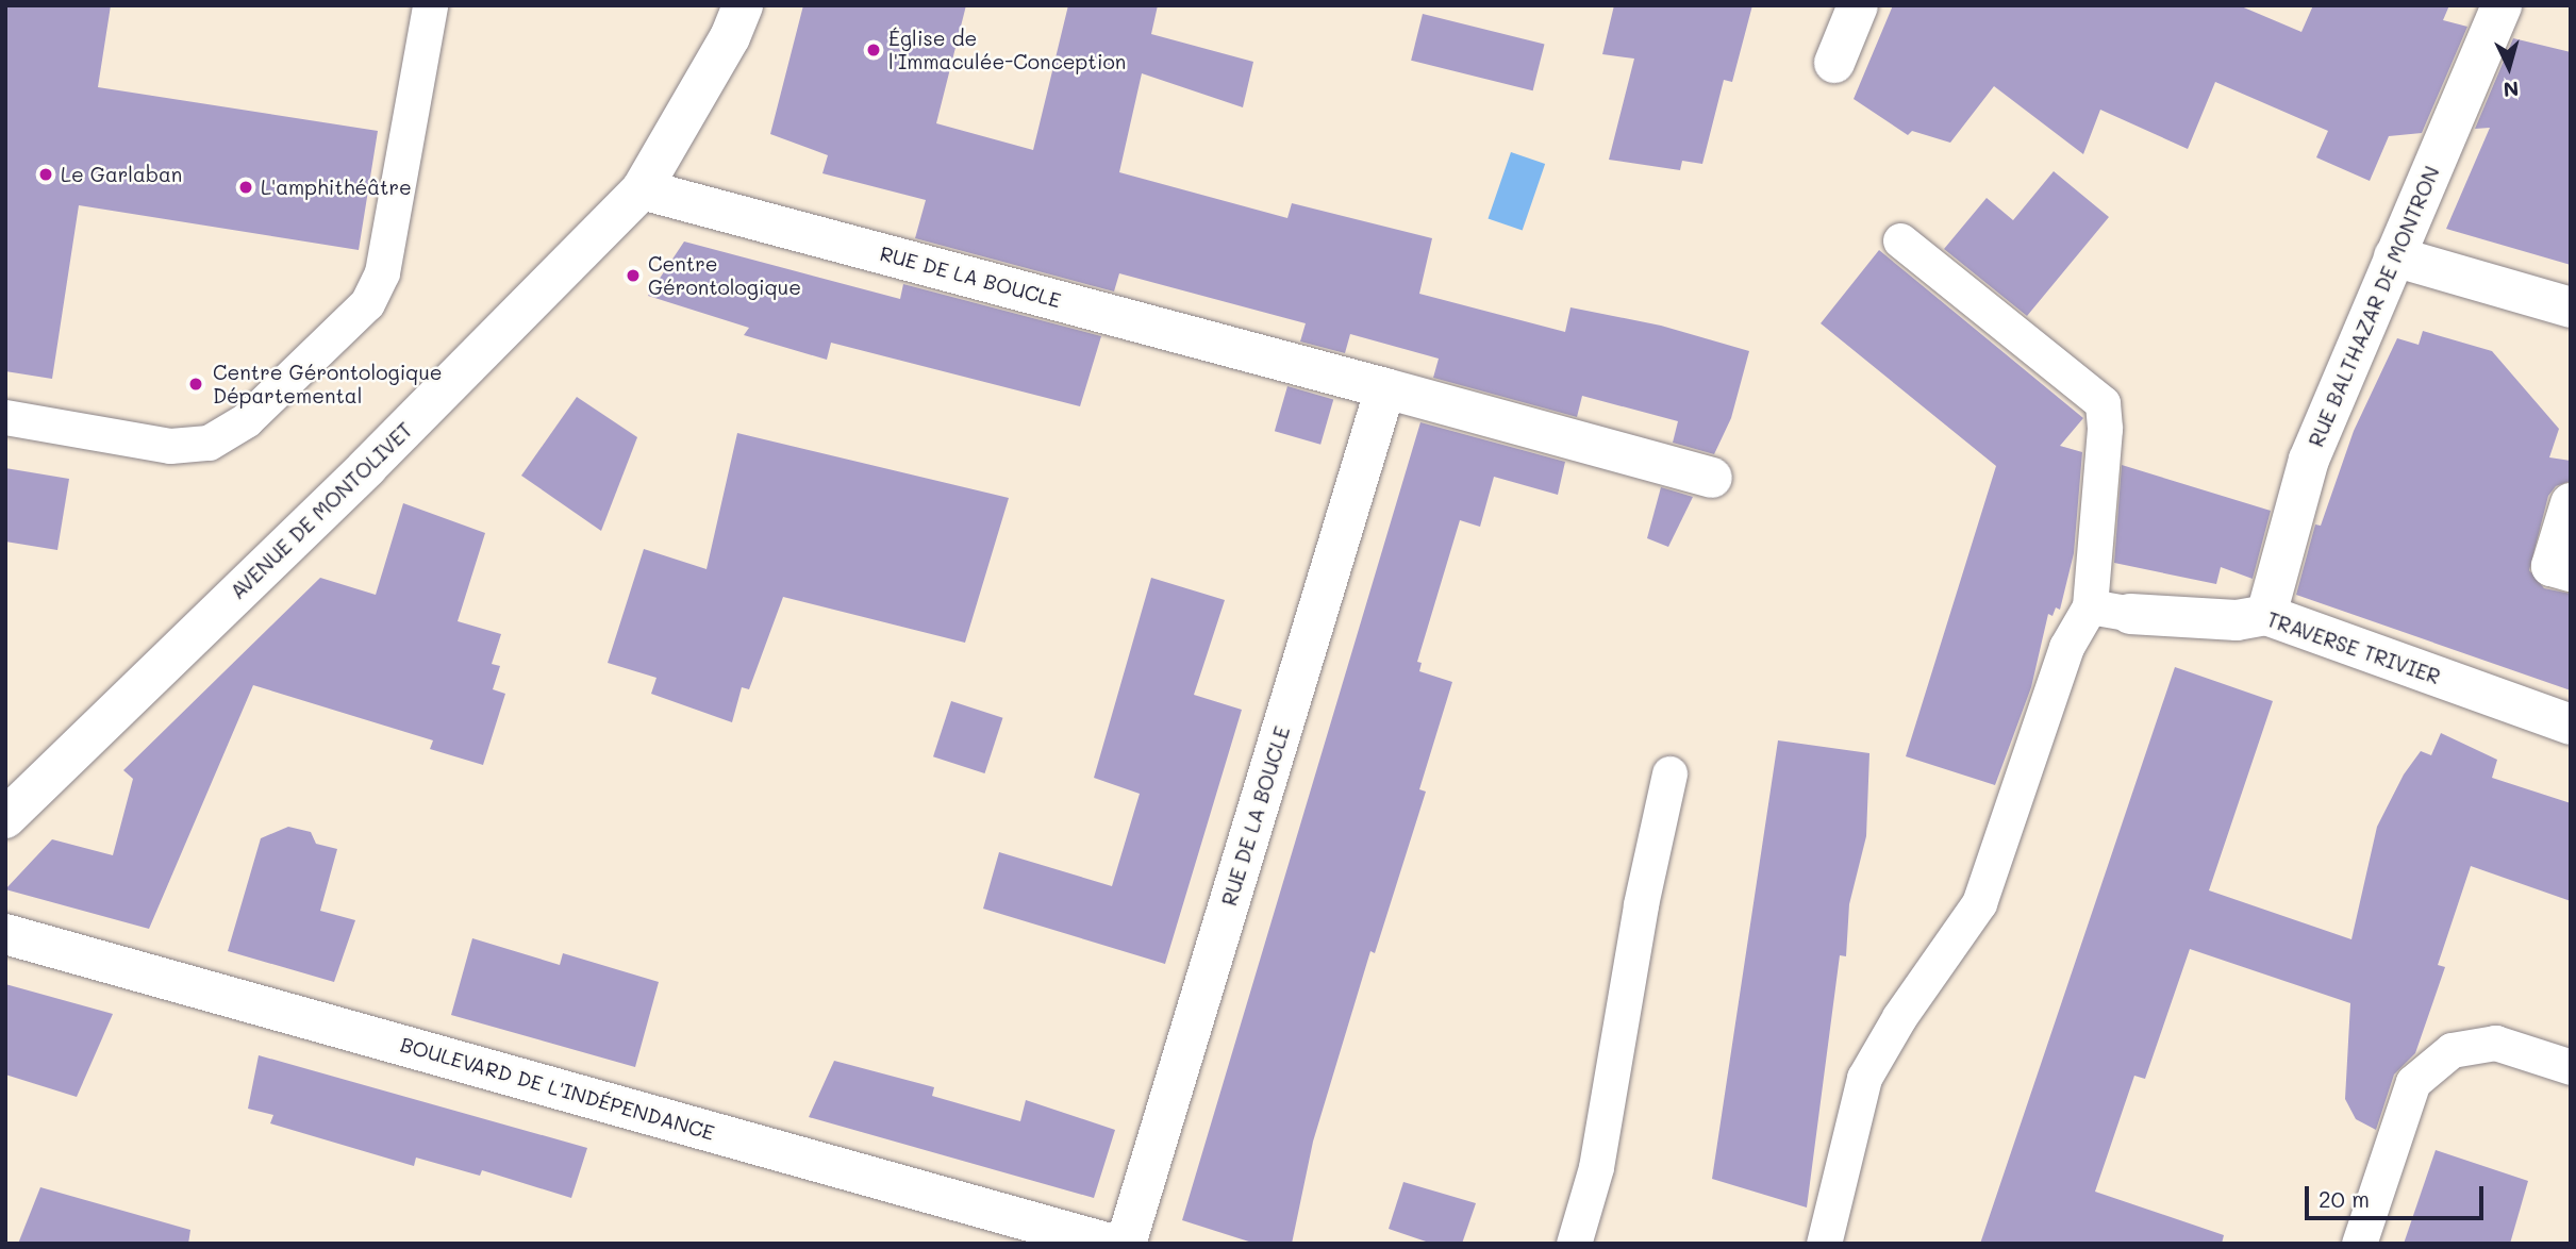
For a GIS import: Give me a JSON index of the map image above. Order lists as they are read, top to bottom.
{
  "streets": {
    "street": [
      "RUE DE LA BOUCLE",
      "RUE BALTHAZAR DE MONTRON",
      "AVENUE DE MONTOLIVET",
      "TRAVERSE TRIVIER",
      "BOULEVARD DE L'INDÉPENDANCE"
    ]
  },
  "crossings": [
    ["RUE DE LA BOUCLE", "AVENUE DE MONTOLIVET"],
    ["RUE BALTHAZAR DE MONTRON", "TRAVERSE TRIVIER"]
  ],
  "places": [
    "Église de l'Immaculée-Conception",
    "Le Garlaban",
    "L'amphithéâtre",
    "Centre Gérontologique",
    "Centre Gérontologique Départemental"
  ],
  "scale_bar": "20 m",
  "north": "bottom"
}
